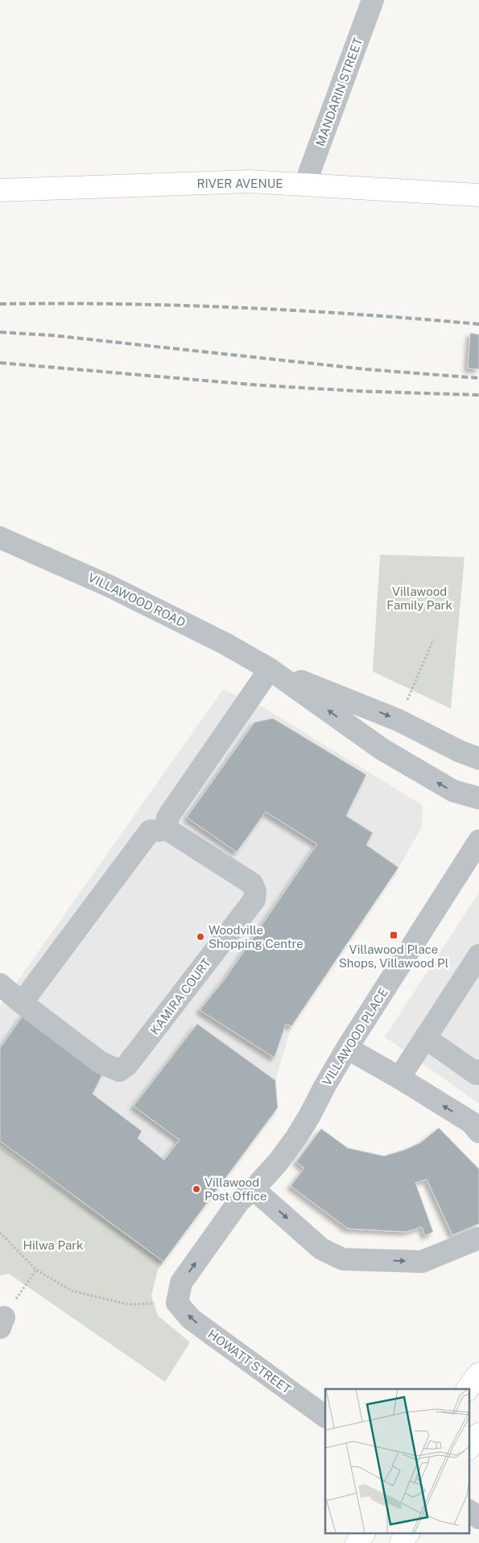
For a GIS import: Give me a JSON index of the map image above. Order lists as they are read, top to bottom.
{
  "streets": {
    "main road": ["RIVER AVENUE"],
    "street": [
      "MANDARIN STREET",
      "VILLAWOOD ROAD",
      "KAMIRA COURT",
      "VILLAWOOD PLACE",
      "HOWATT STREET"
    ]
  },
  "crossings": [
    ["MANDARIN STREET", "RIVER AVENUE"],
    ["VILLAWOOD PLACE", "HOWATT STREET"]
  ],
  "one_way": ["HOWATT STREET"],
  "parks": ["Villawood Family Park", "Hilwa Park"],
  "places": {
    "transit": ["Villawood Place Shops, Villawood Pl"],
    "other": ["Woodville Shopping Centre", "Villawood Post Office"]
  }
}
